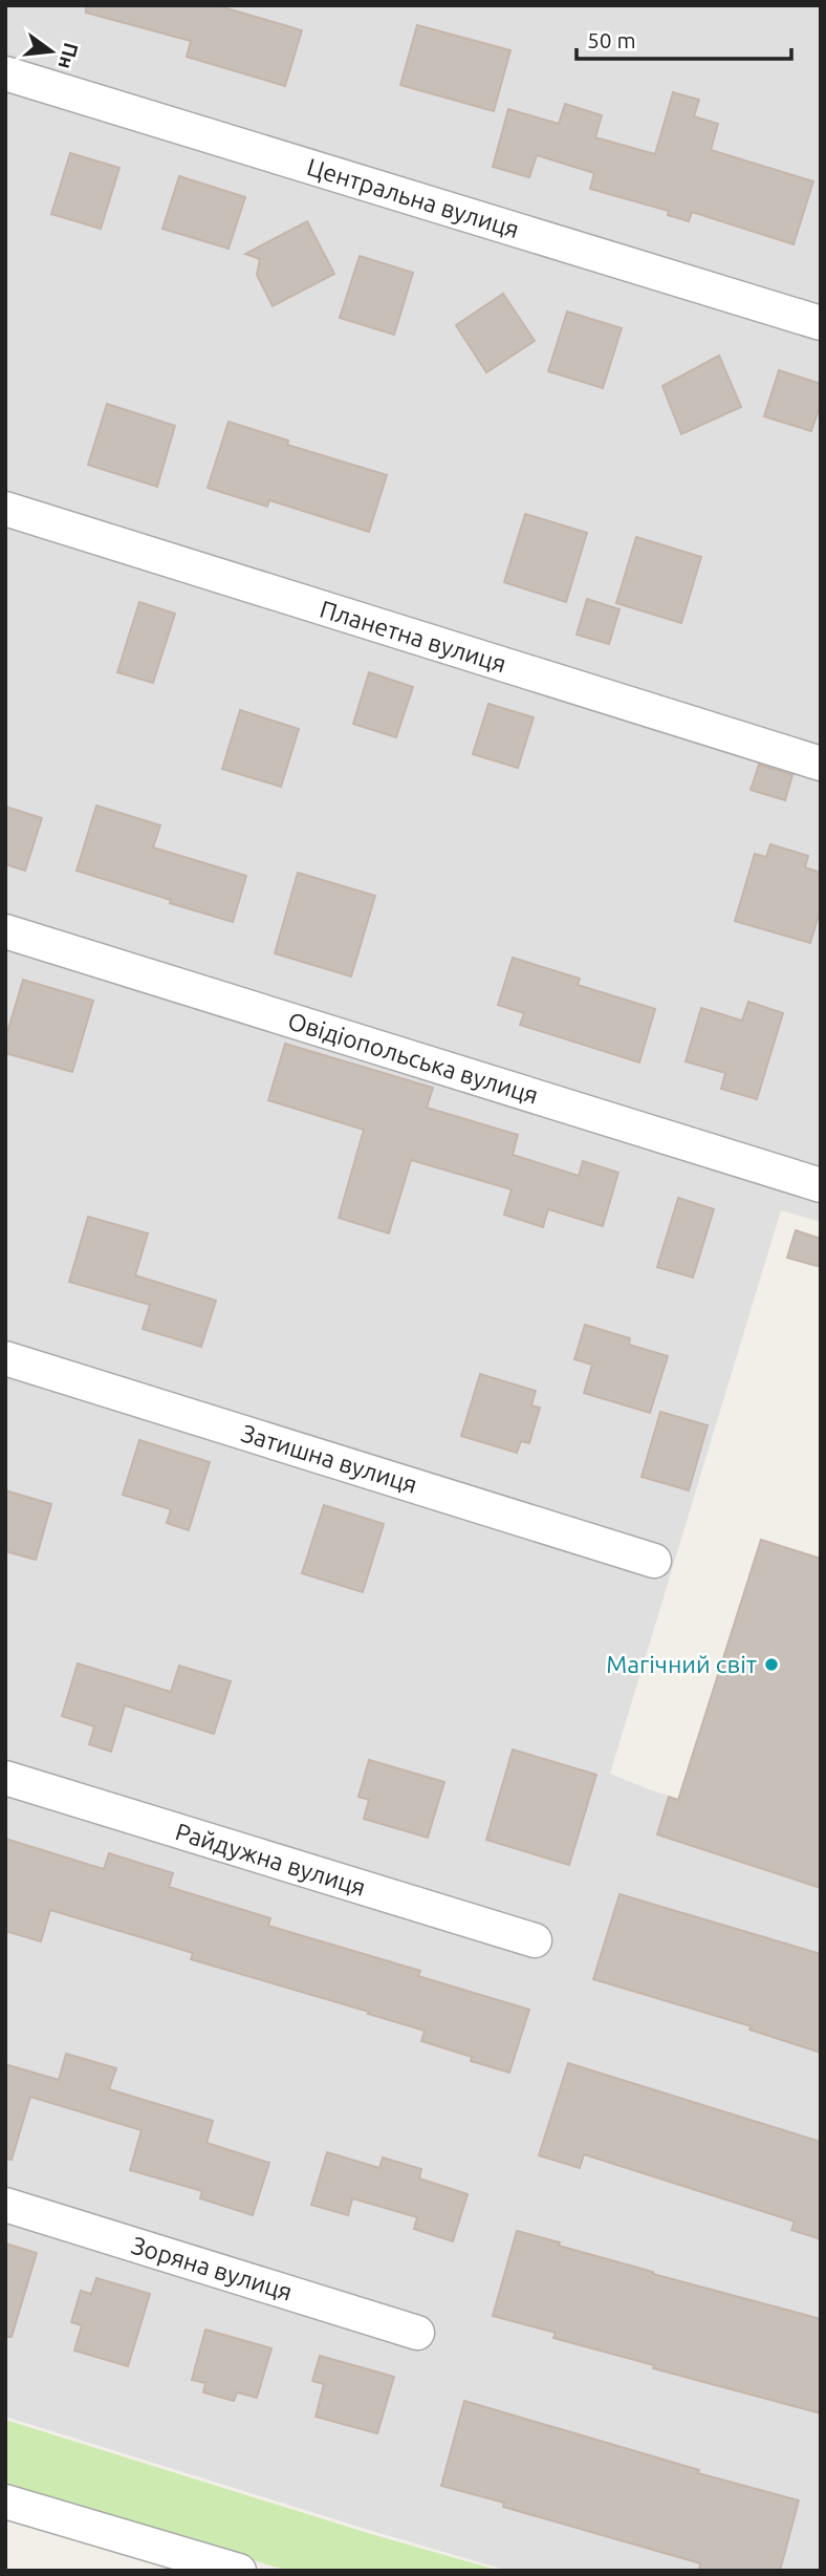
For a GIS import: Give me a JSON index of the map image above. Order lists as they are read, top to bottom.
{
  "streets": {
    "street": [
      "Центральна вулиця",
      "Планетна вулиця",
      "Овідіопольська вулиця",
      "Затишна вулиця",
      "Райдужна вулиця",
      "Зоряна вулиця"
    ]
  },
  "places": ["Магічний світ"],
  "scale_bar": "50 m",
  "north": "right"
}
